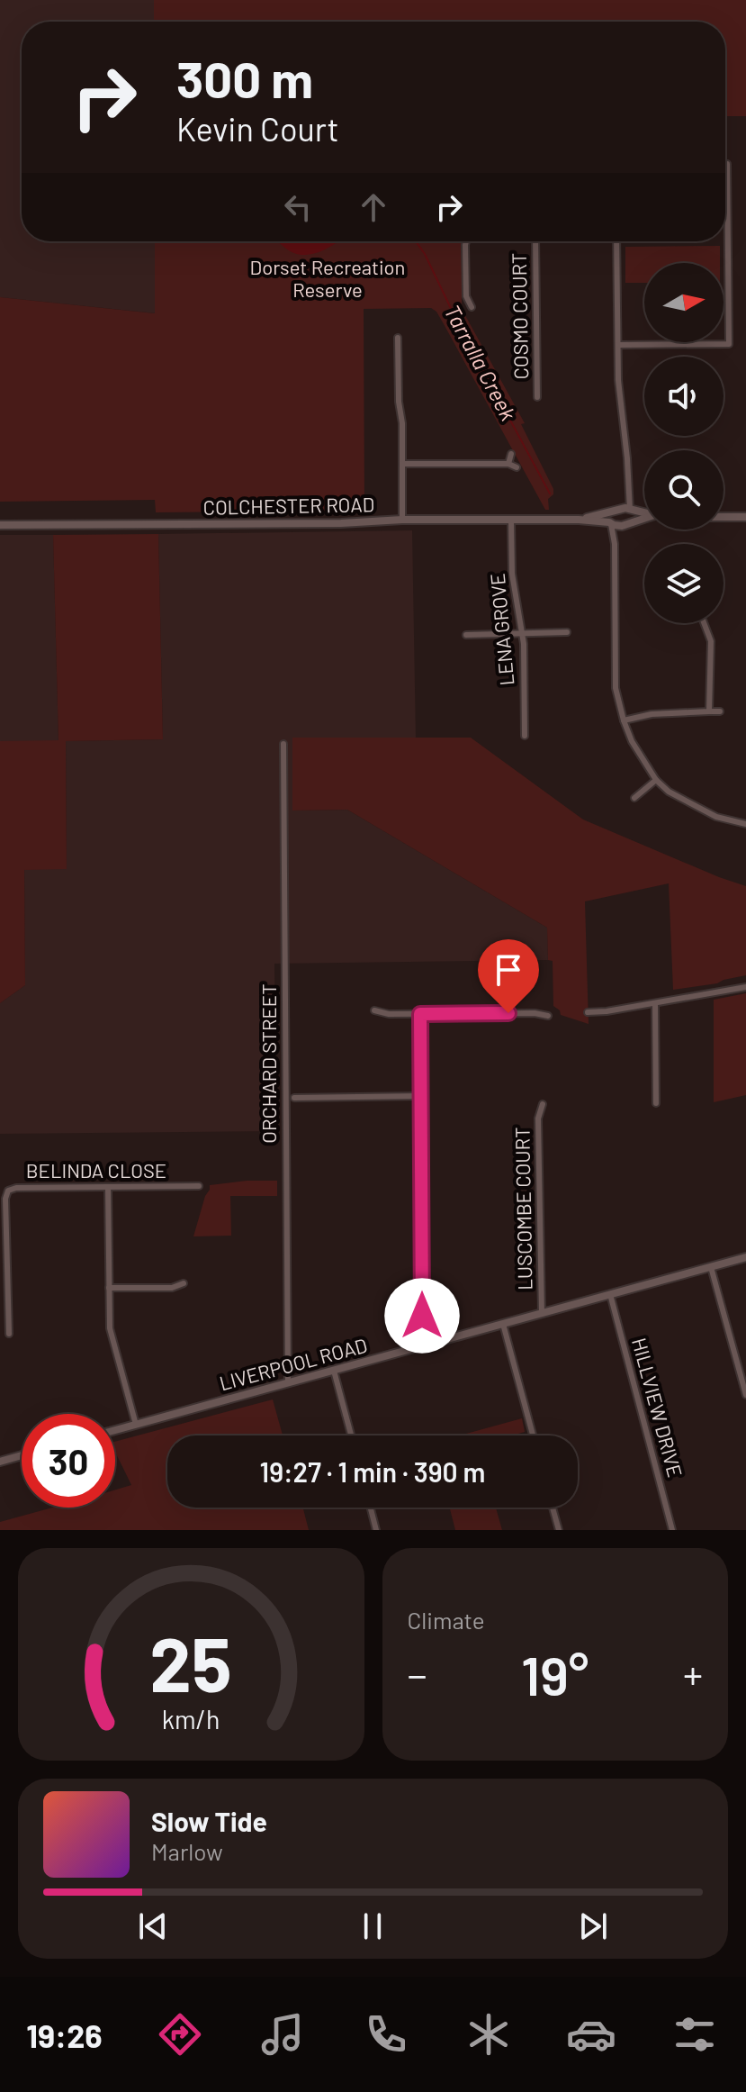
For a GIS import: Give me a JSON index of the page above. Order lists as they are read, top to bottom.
{
  "streets": {
    "main road": ["COLCHESTER ROAD", "LIVERPOOL ROAD"],
    "street": [
      "COSMO COURT",
      "LENA GROVE",
      "ORCHARD STREET",
      "BELINDA CLOSE",
      "LUSCOMBE COURT",
      "HILLVIEW DRIVE"
    ]
  },
  "crossings": [
    ["COLCHESTER ROAD", "LENA GROVE"],
    ["ORCHARD STREET", "LIVERPOOL ROAD"],
    ["LUSCOMBE COURT", "LIVERPOOL ROAD"],
    ["LIVERPOOL ROAD", "HILLVIEW DRIVE"]
  ],
  "water": ["Tarralla Creek"],
  "parks": ["Dorset Recreation Reserve"],
  "north": "right",
  "page": {
    "turn": ["300 m", "Kevin Court"],
    "limit": "30",
    "trip": "19:27 · 1 min · 390 m",
    "tile": "Climate",
    "heat": ["−", "19°", "+"],
    "song": ["Slow Tide", "Marlow"],
    "tabs": "19:26",
    "gauge": ["25", "km/h"]
  }
}
